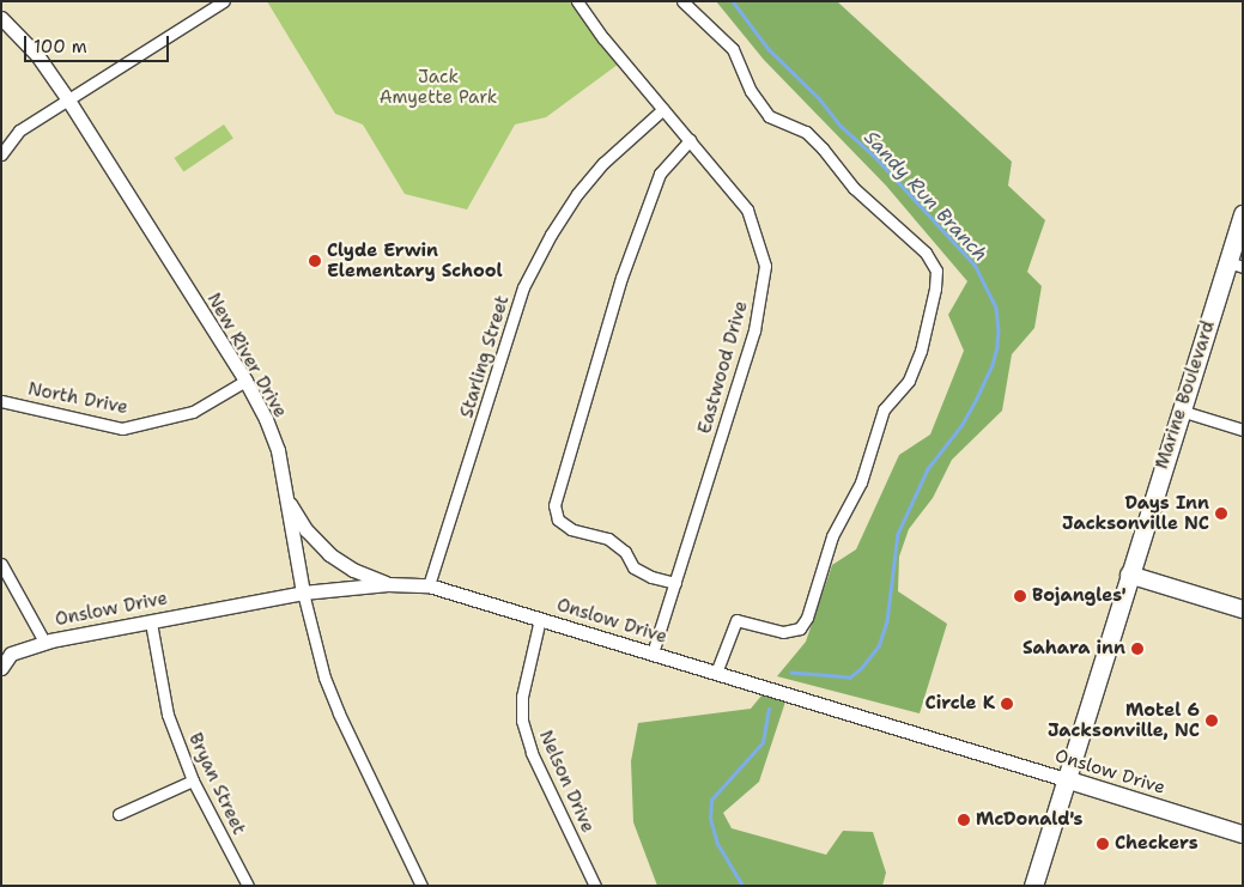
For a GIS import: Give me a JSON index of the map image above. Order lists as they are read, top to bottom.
{
  "streets": {
    "main road": ["Marine Boulevard", "Onslow Drive"],
    "street": [
      "New River Drive",
      "Starling Street",
      "Eastwood Drive",
      "North Drive",
      "Nelson Drive",
      "Bryan Street"
    ]
  },
  "crossings": [
    ["New River Drive", "North Drive"],
    ["New River Drive", "Onslow Drive"],
    ["Starling Street", "Eastwood Drive"],
    ["Starling Street", "Onslow Drive"],
    ["Eastwood Drive", "Onslow Drive"],
    ["Marine Boulevard", "Onslow Drive"],
    ["Onslow Drive", "Nelson Drive"],
    ["Onslow Drive", "Bryan Street"]
  ],
  "water": ["Sandy Run Branch"],
  "parks": ["Jack Amyette Park"],
  "places": [
    "Clyde Erwin Elementary School",
    "Days Inn Jacksonville NC",
    "Bojangles'",
    "Sahara inn",
    "Circle K",
    "Motel 6 Jacksonville, NC",
    "McDonald's",
    "Checkers"
  ],
  "scale_bar": "100 m"
}
